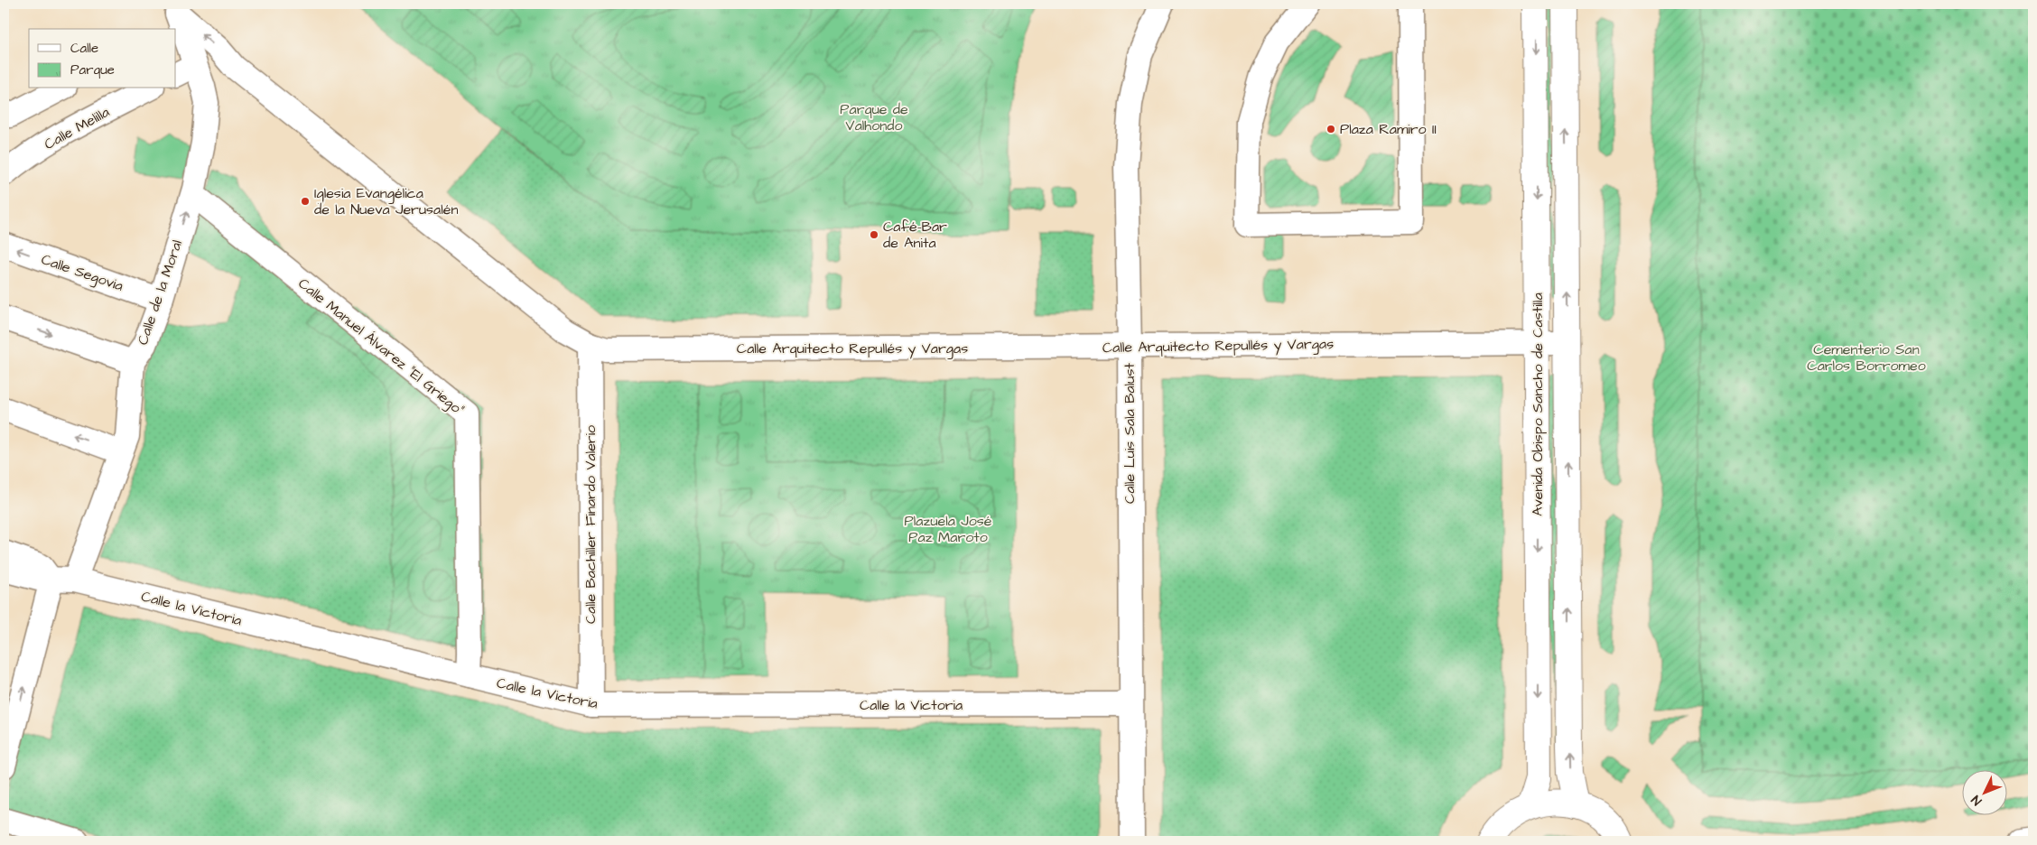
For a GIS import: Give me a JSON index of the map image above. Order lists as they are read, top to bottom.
{
  "streets": {
    "main road": ["Avenida Obispo Sancho de Castilla"],
    "street": [
      "Calle Melilla",
      "Calle Segovia",
      "Calle de la Moral",
      "Calle Arquitecto Repullés y Vargas",
      "Calle Manuel Álvarez \"El Griego\"",
      "Calle Luis Sala Balust",
      "Calle Bachiller Finardo Valerio",
      "Calle la Victoria"
    ]
  },
  "crossings": [
    ["Calle Segovia", "Calle de la Moral"],
    ["Calle de la Moral", "Calle Arquitecto Repullés y Vargas"],
    ["Calle de la Moral", "Calle la Victoria"],
    ["Calle Arquitecto Repullés y Vargas", "Avenida Obispo Sancho de Castilla"],
    ["Calle Arquitecto Repullés y Vargas", "Calle Luis Sala Balust"],
    ["Calle Arquitecto Repullés y Vargas", "Calle Bachiller Finardo Valerio"],
    ["Calle Manuel Álvarez \"El Griego\"", "Calle la Victoria"],
    ["Calle Luis Sala Balust", "Calle la Victoria"],
    ["Calle Bachiller Finardo Valerio", "Calle la Victoria"]
  ],
  "one_way": ["Calle de la Moral"],
  "parks": ["Parque de Valhondo", "Cementerio San Carlos Borromeo", "Plazuela José Paz Maroto"],
  "places": ["Plaza Ramiro II", "Iglesia Evangélica de la Nueva Jerusalén", "Café-Bar de Anita"],
  "legend": ["Calle", "Parque"],
  "north": "bottom left"
}
